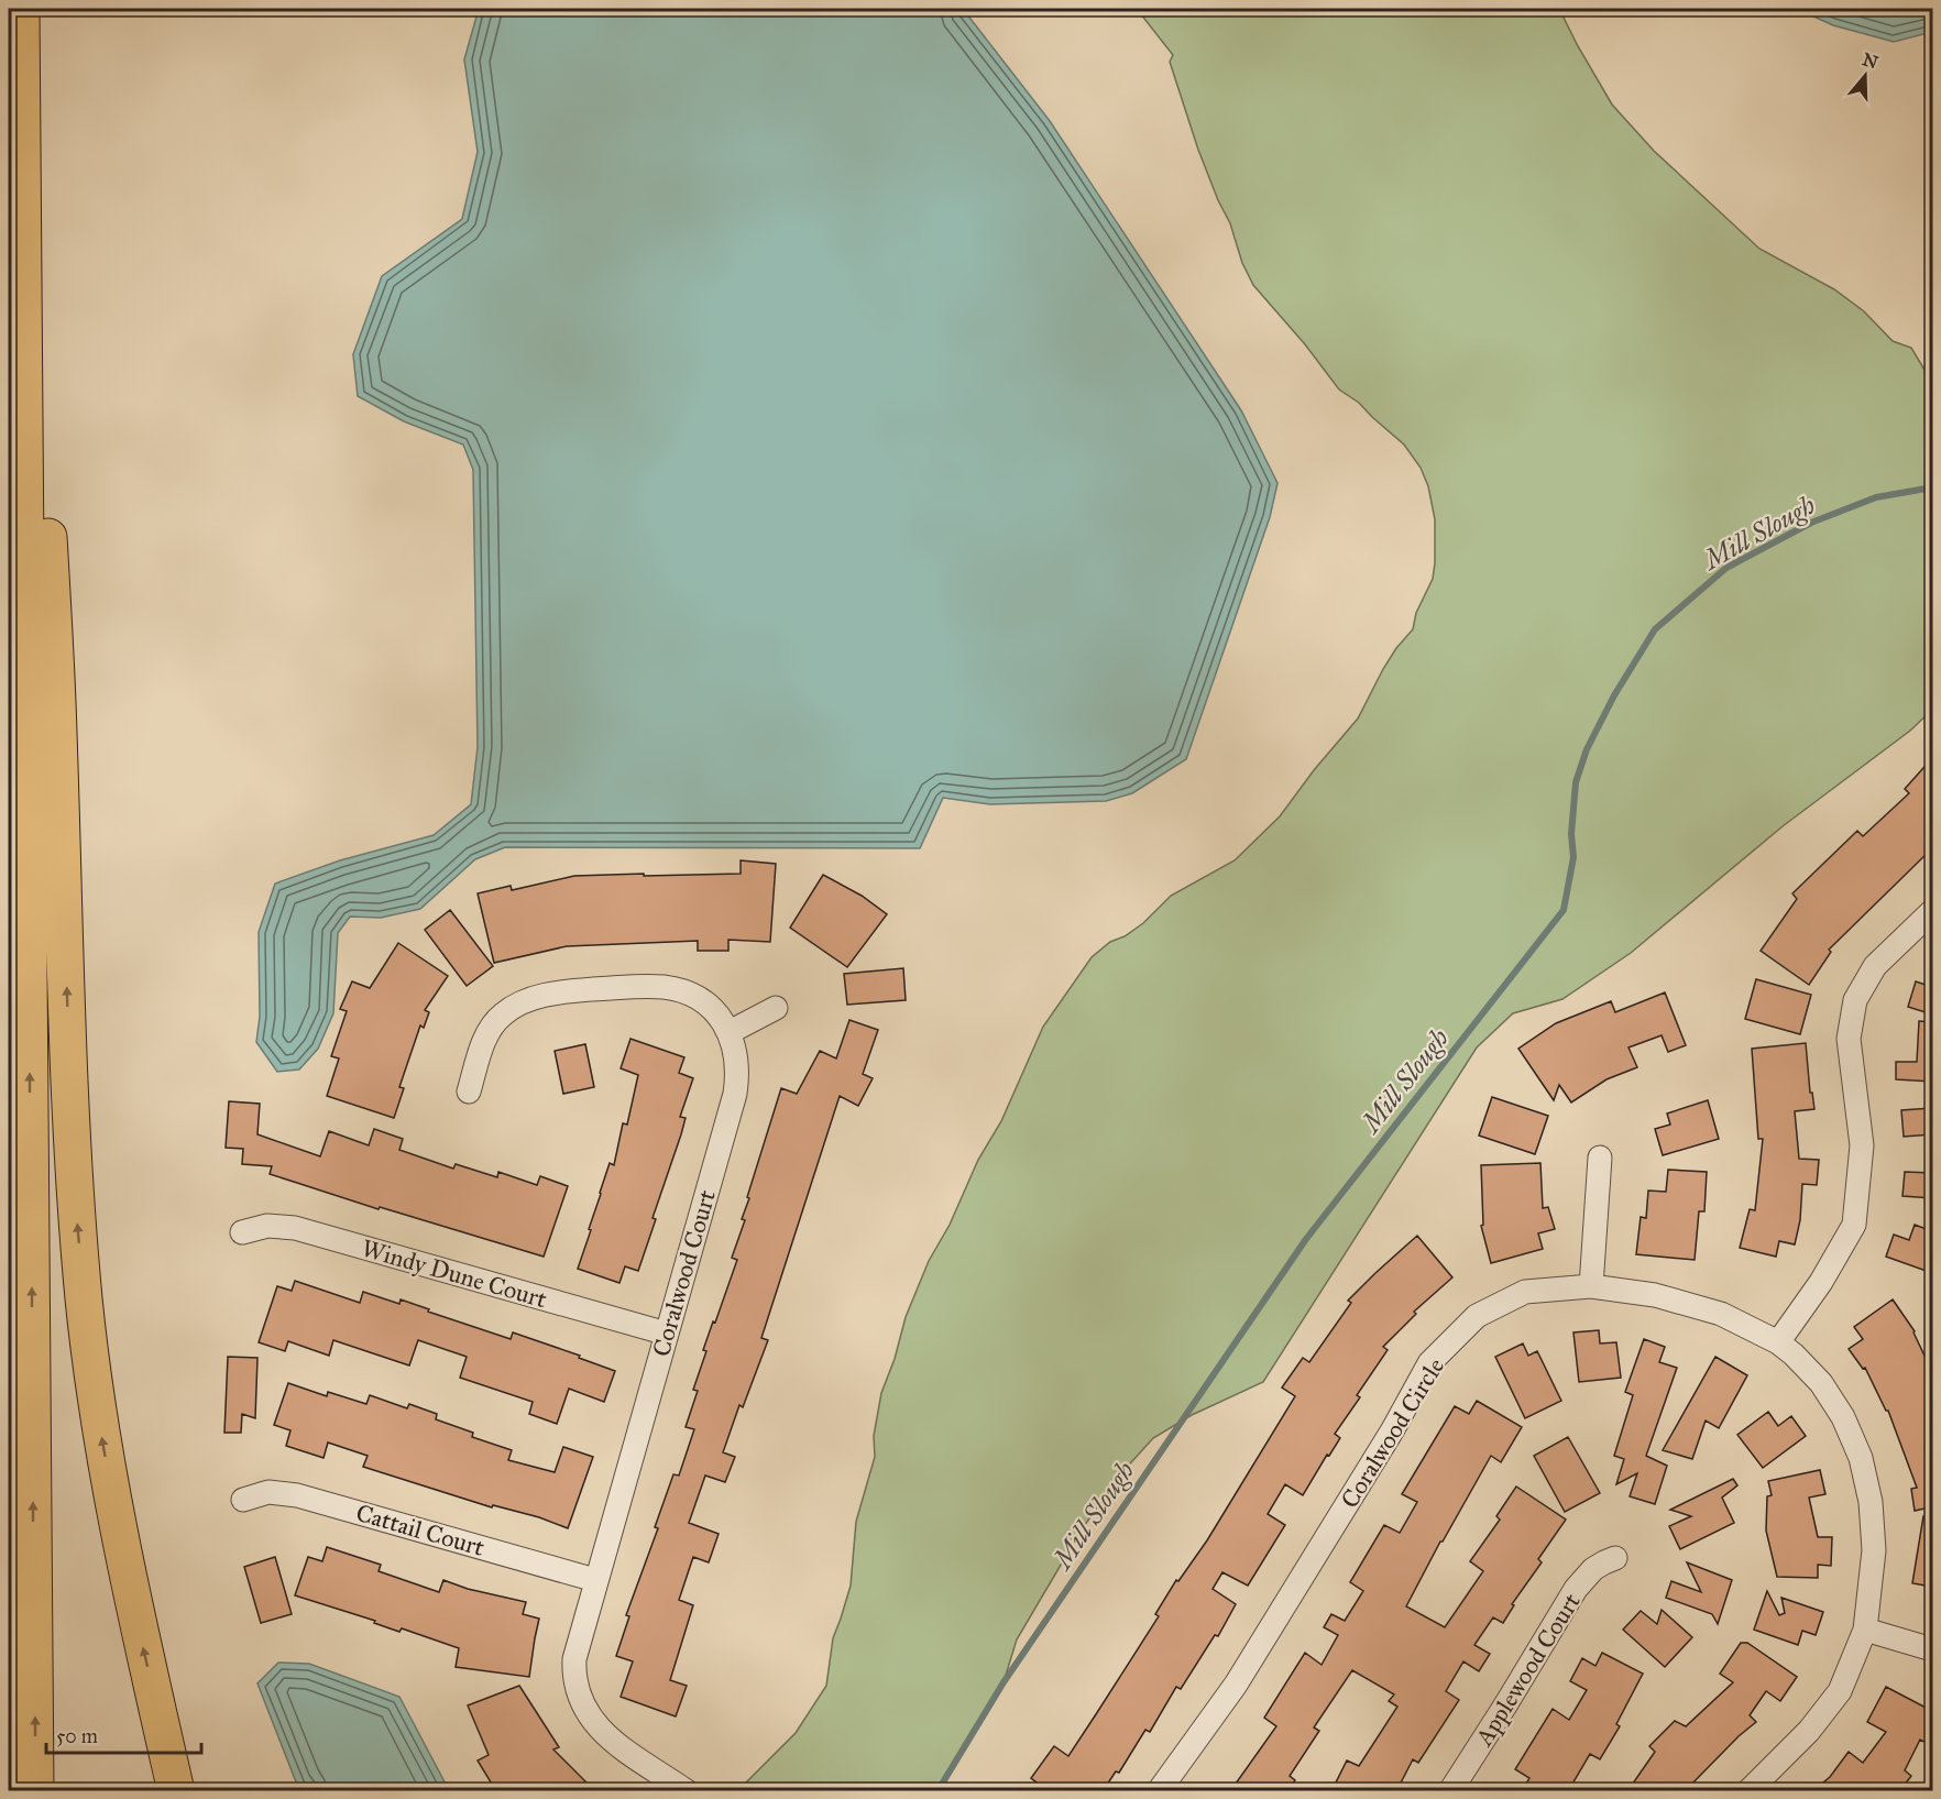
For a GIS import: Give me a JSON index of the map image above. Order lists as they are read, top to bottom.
{
  "streets": {
    "street": [
      "Windy Dune Court",
      "Coralwood Court",
      "Coralwood Circle",
      "Cattail Court",
      "Applewood Court"
    ]
  },
  "crossings": [
    ["Windy Dune Court", "Coralwood Court"],
    ["Coralwood Court", "Cattail Court"]
  ],
  "water": ["Mill Slough"],
  "scale_bar": "50 m",
  "north": "top"
}
